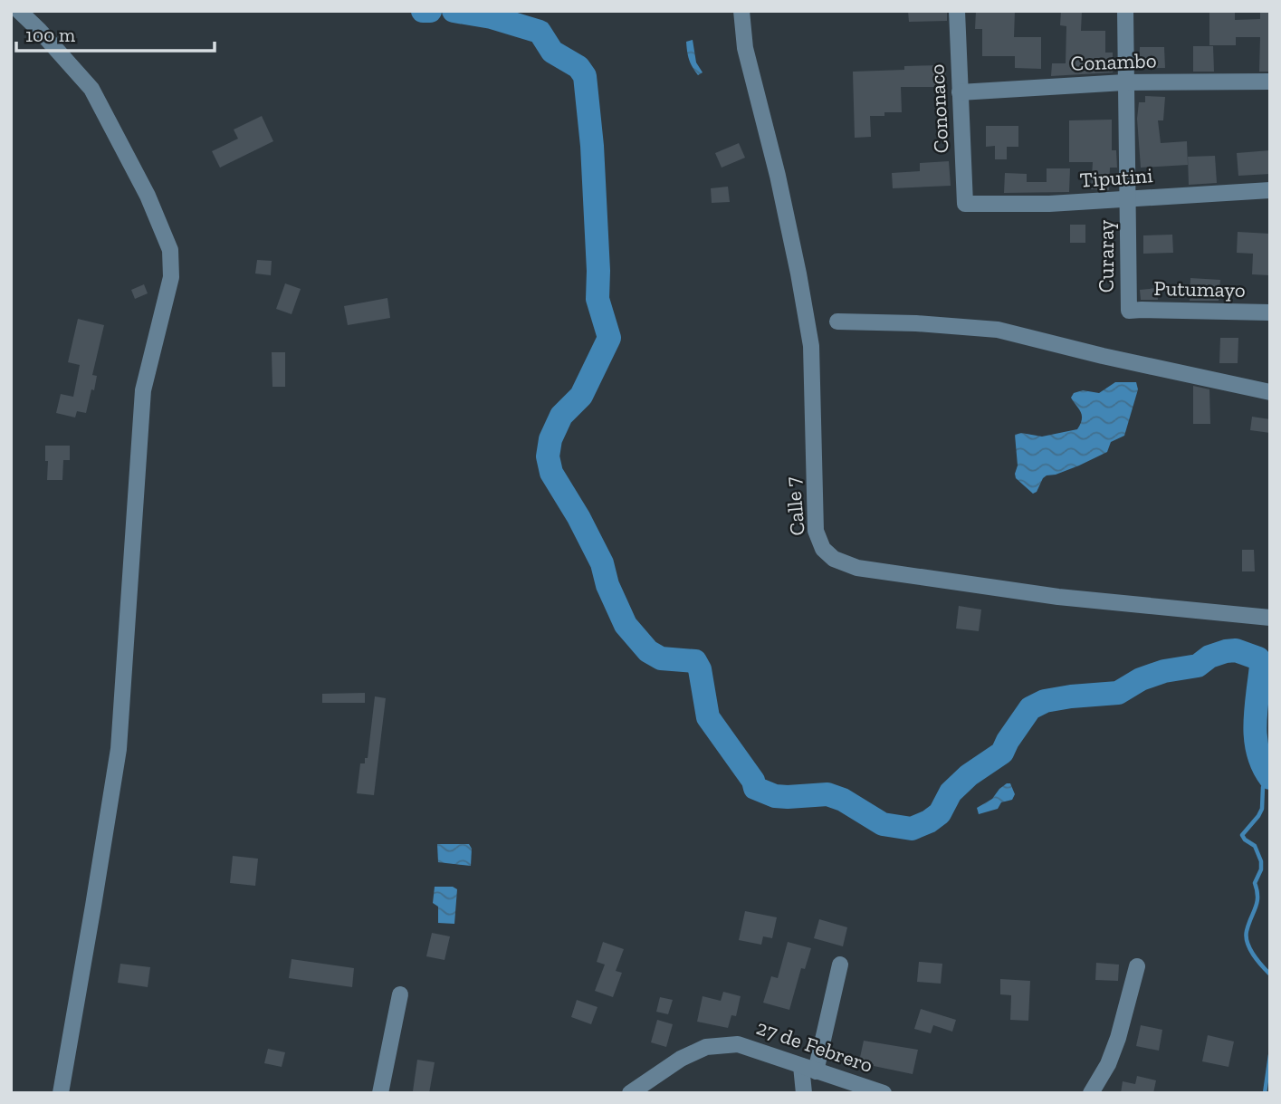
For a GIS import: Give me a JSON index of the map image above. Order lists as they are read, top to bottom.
{
  "streets": {
    "street": [
      "Conambo",
      "Cononaco",
      "Tiputini",
      "Curaray",
      "Putumayo",
      "Calle 7",
      "27 de Febrero"
    ]
  },
  "crossings": [
    ["Conambo", "Cononaco"],
    ["Conambo", "Curaray"],
    ["Cononaco", "Tiputini"],
    ["Tiputini", "Curaray"],
    ["Curaray", "Putumayo"]
  ],
  "scale_bar": "100 m"
}
